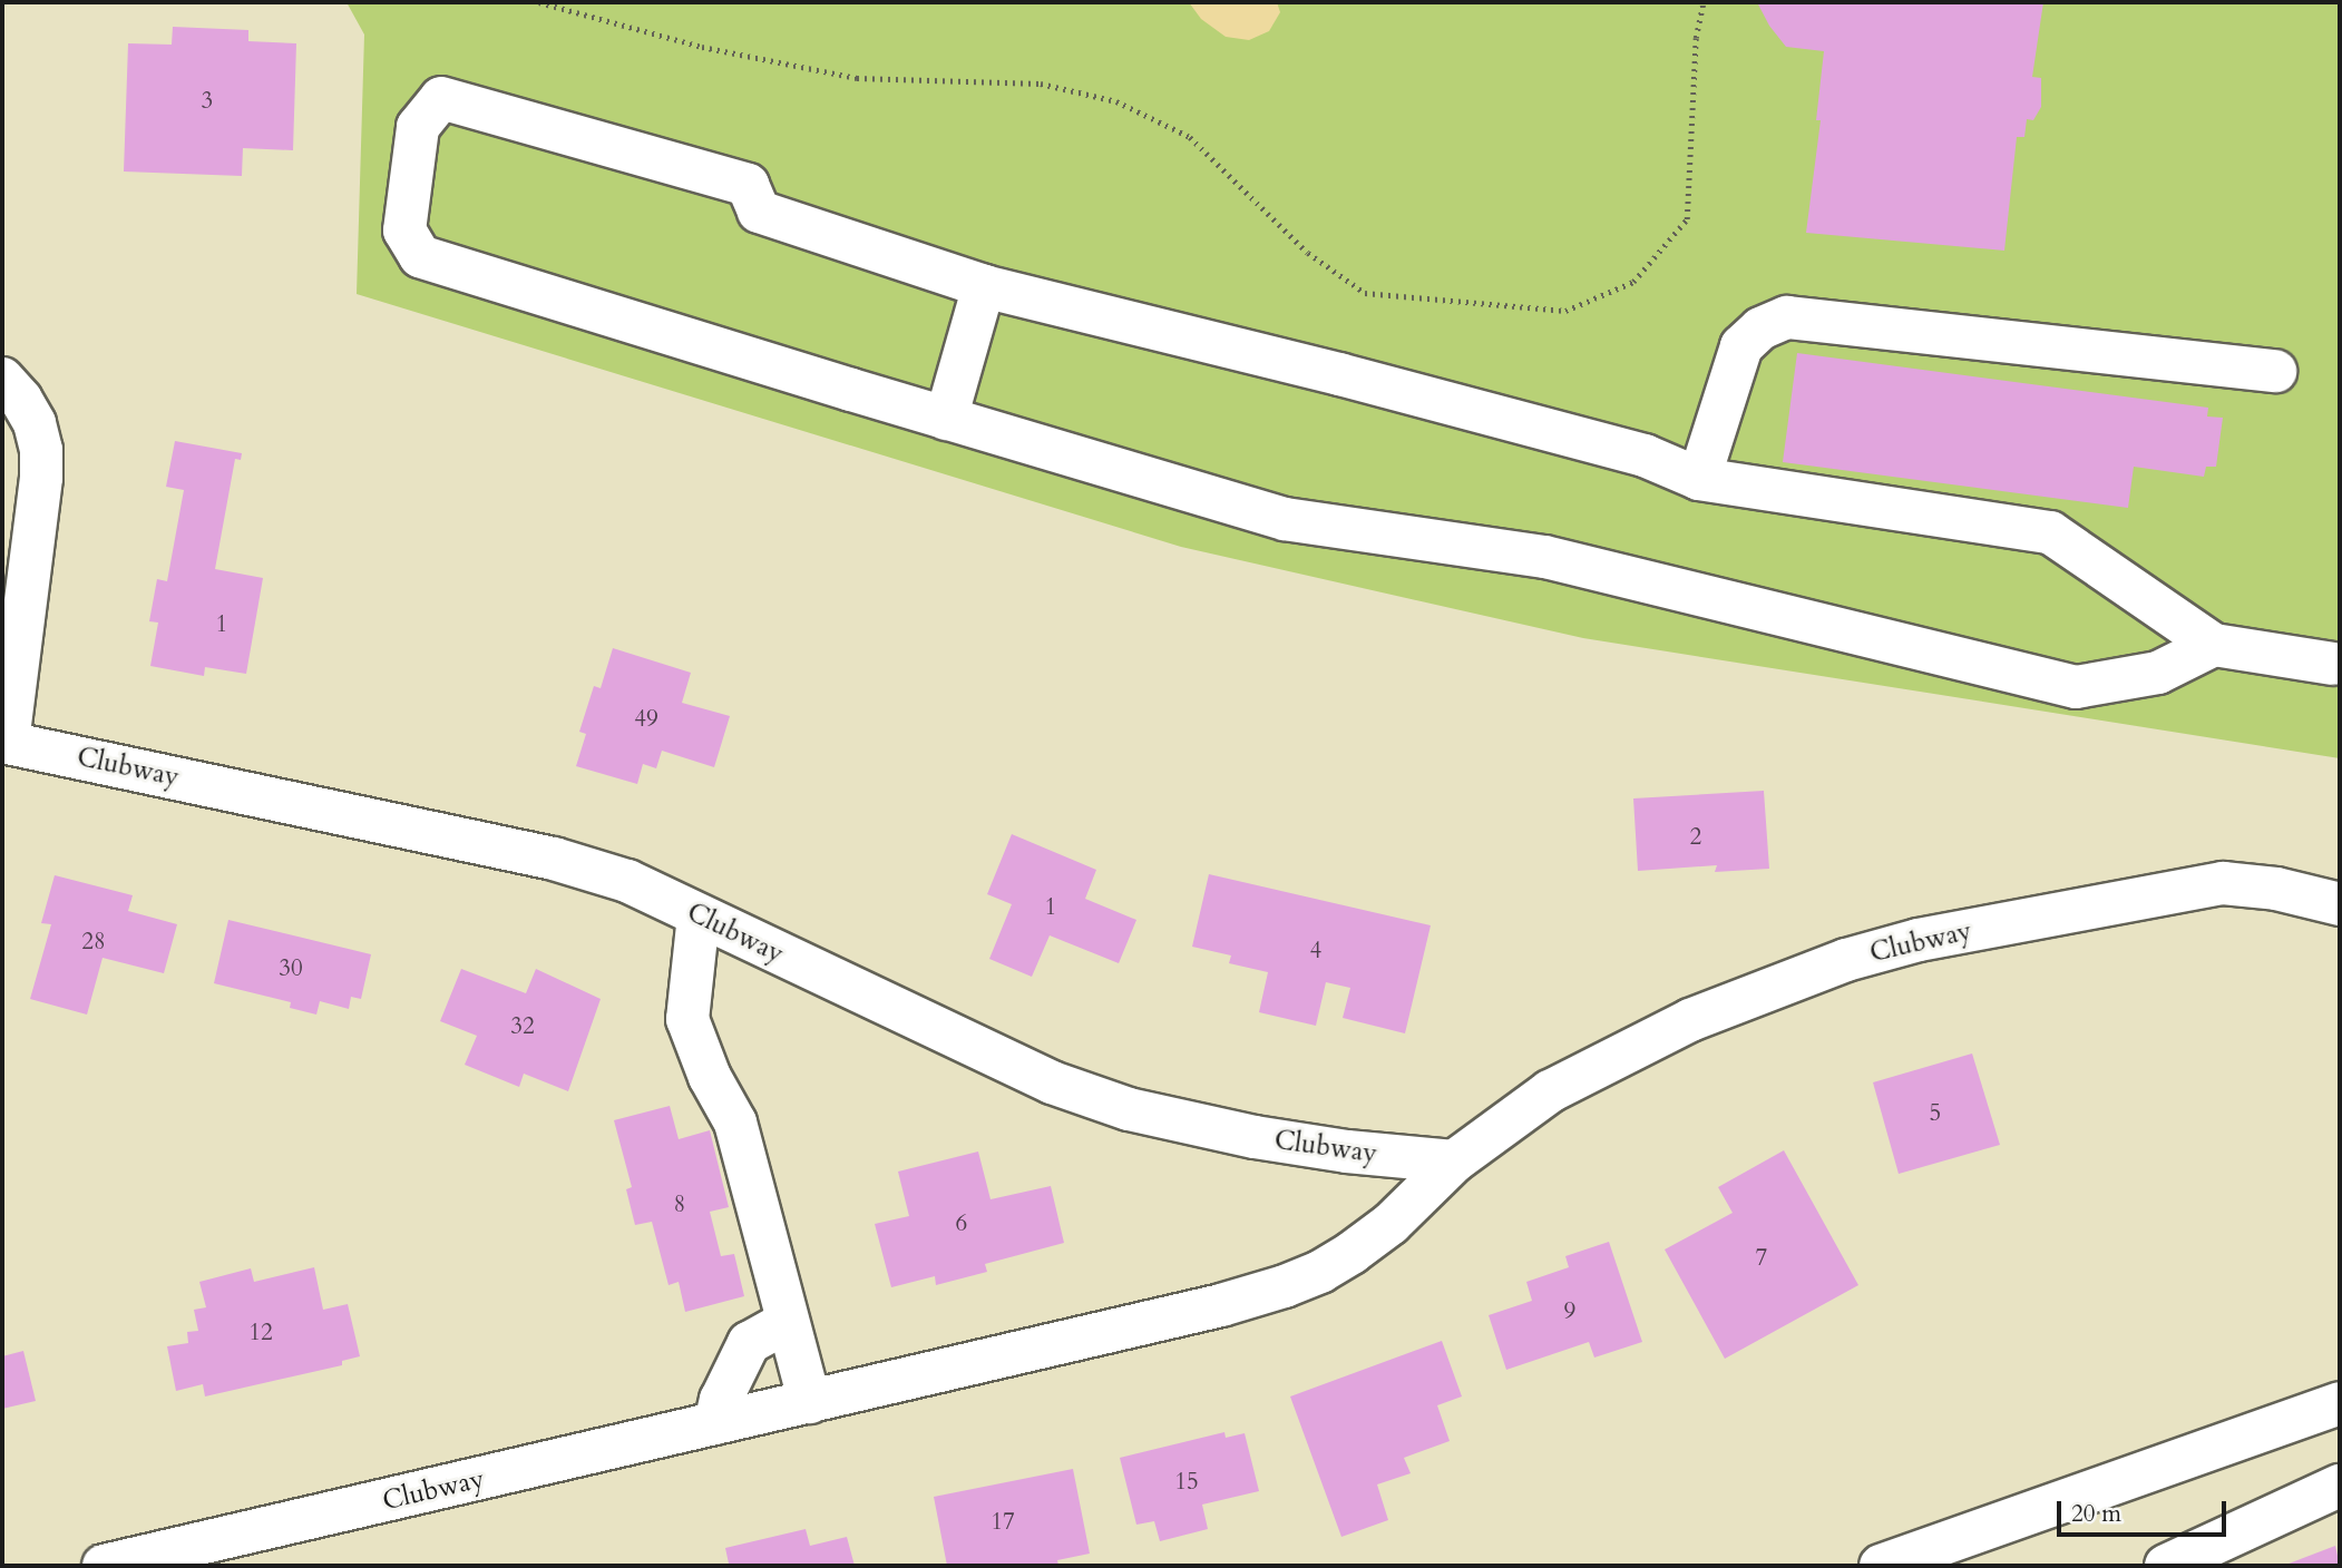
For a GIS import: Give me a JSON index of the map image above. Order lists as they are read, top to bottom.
{
  "streets": {
    "street": ["Clubway"]
  },
  "house_numbers": [
    "3",
    "1",
    "49",
    "2",
    "1",
    "28",
    "4",
    "30",
    "32",
    "5",
    "8",
    "6",
    "7",
    "9",
    "12",
    "15",
    "17"
  ],
  "scale_bar": "20 m"
}
